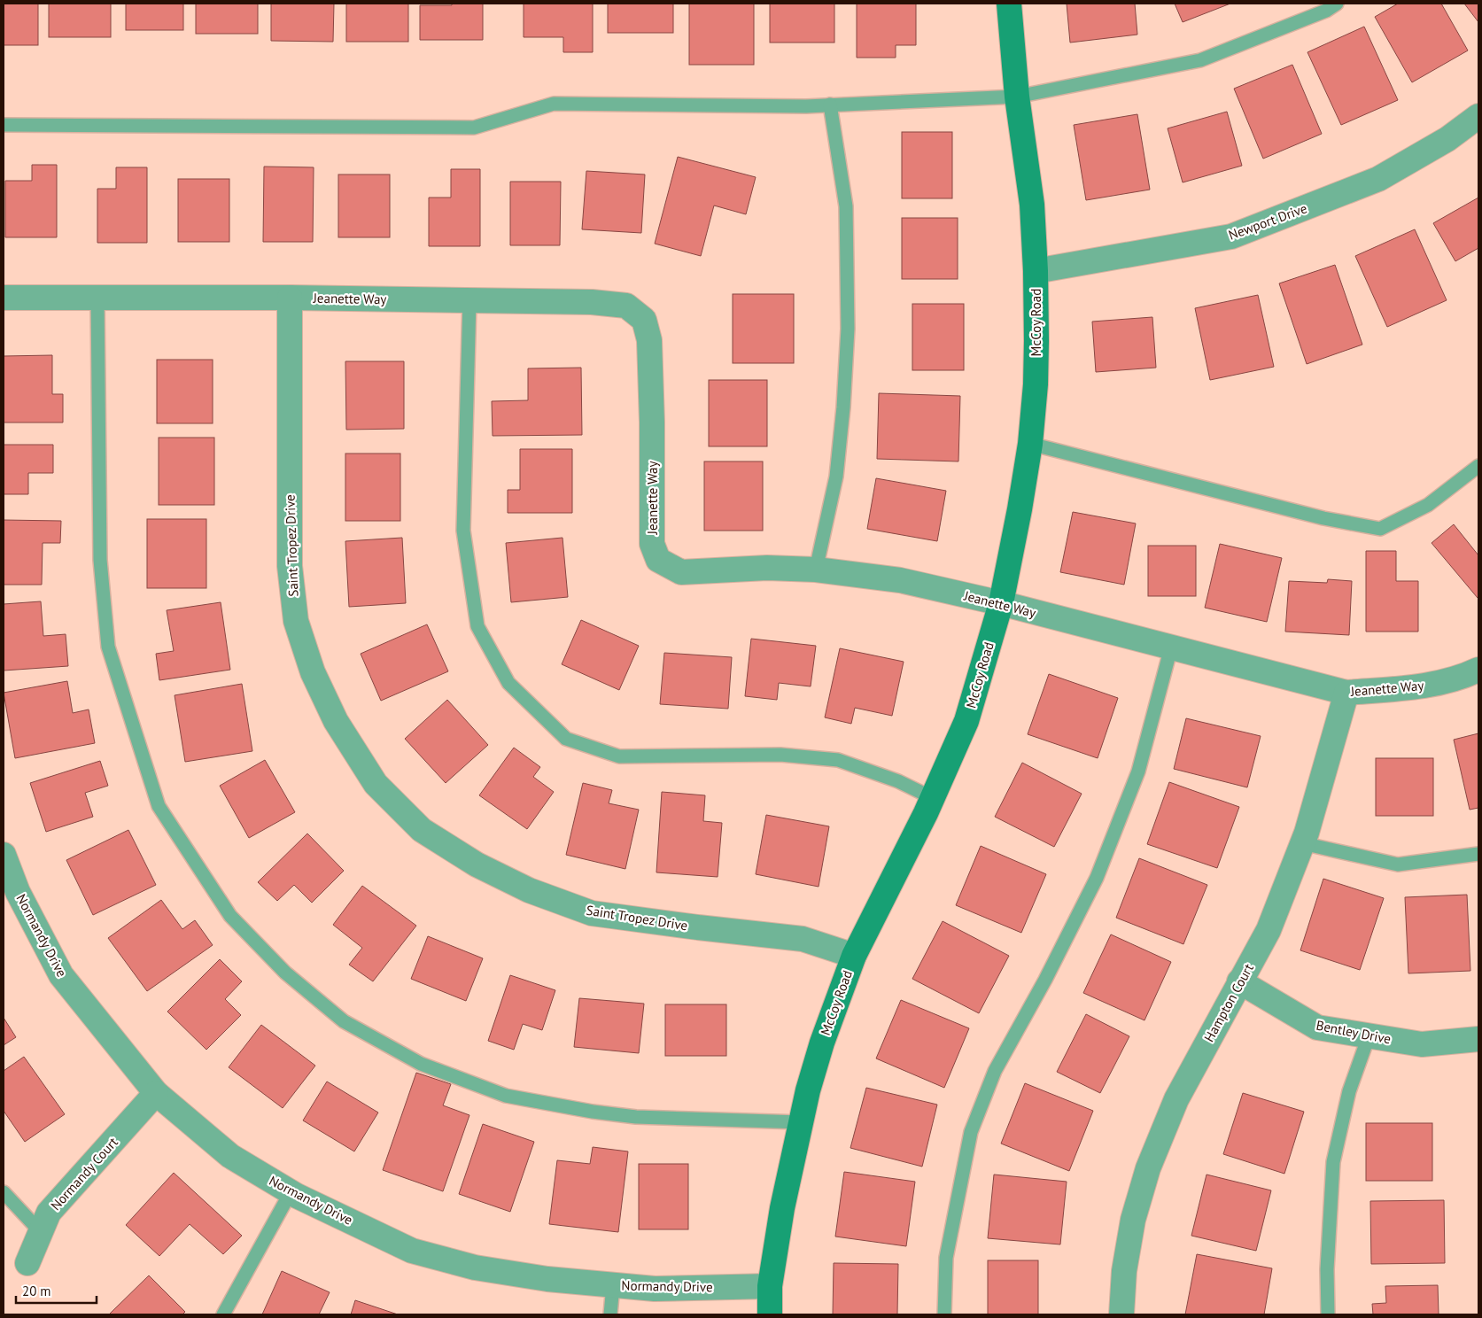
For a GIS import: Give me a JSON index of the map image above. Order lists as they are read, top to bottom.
{
  "streets": {
    "street": [
      "Newport Drive",
      "Jeanette Way",
      "McCoy Road",
      "Saint Tropez Drive",
      "Normandy Drive",
      "Hampton Court",
      "Bentley Drive",
      "Normandy Court"
    ]
  },
  "crossings": [
    ["Newport Drive", "McCoy Road"],
    ["Jeanette Way", "McCoy Road"],
    ["Jeanette Way", "Saint Tropez Drive"],
    ["Jeanette Way", "Hampton Court"],
    ["McCoy Road", "Saint Tropez Drive"],
    ["McCoy Road", "Normandy Drive"],
    ["Normandy Drive", "Normandy Court"],
    ["Hampton Court", "Bentley Drive"]
  ],
  "scale_bar": "20 m"
}
